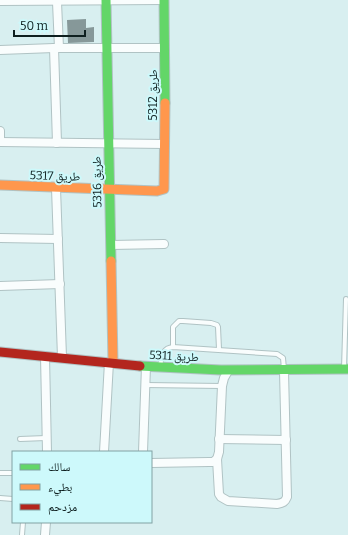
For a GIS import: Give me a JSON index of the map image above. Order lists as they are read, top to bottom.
{
  "streets": {
    "street": [
      "طريق 5312",
      "طريق 5317",
      "طريق 5316",
      "طريق 5311"
    ]
  },
  "crossings": [
    ["طريق 5312", "طريق 5317"],
    ["طريق 5317", "طريق 5316"],
    ["طريق 5316", "طريق 5311"]
  ],
  "legend": ["سالك", "بطيء", "مزدحم"],
  "scale_bar": "50 m"
}
